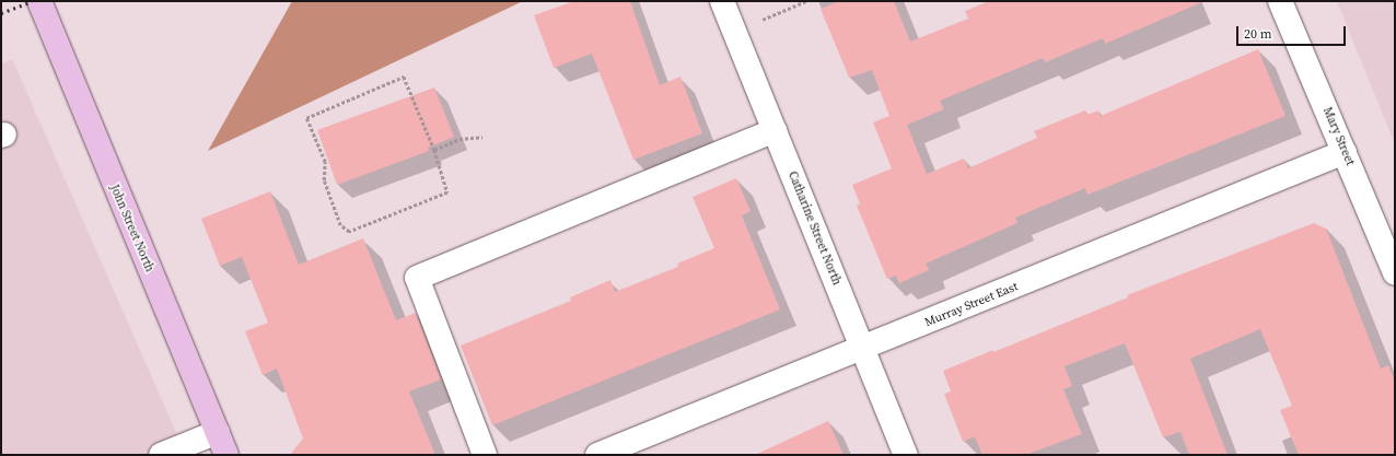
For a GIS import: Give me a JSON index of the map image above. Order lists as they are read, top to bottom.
{
  "streets": {
    "main road": ["John Street North"],
    "street": ["Mary Street", "Catharine Street North", "Murray Street East"]
  },
  "crossings": [
    ["Mary Street", "Murray Street East"],
    ["Catharine Street North", "Murray Street East"]
  ],
  "scale_bar": "20 m"
}
